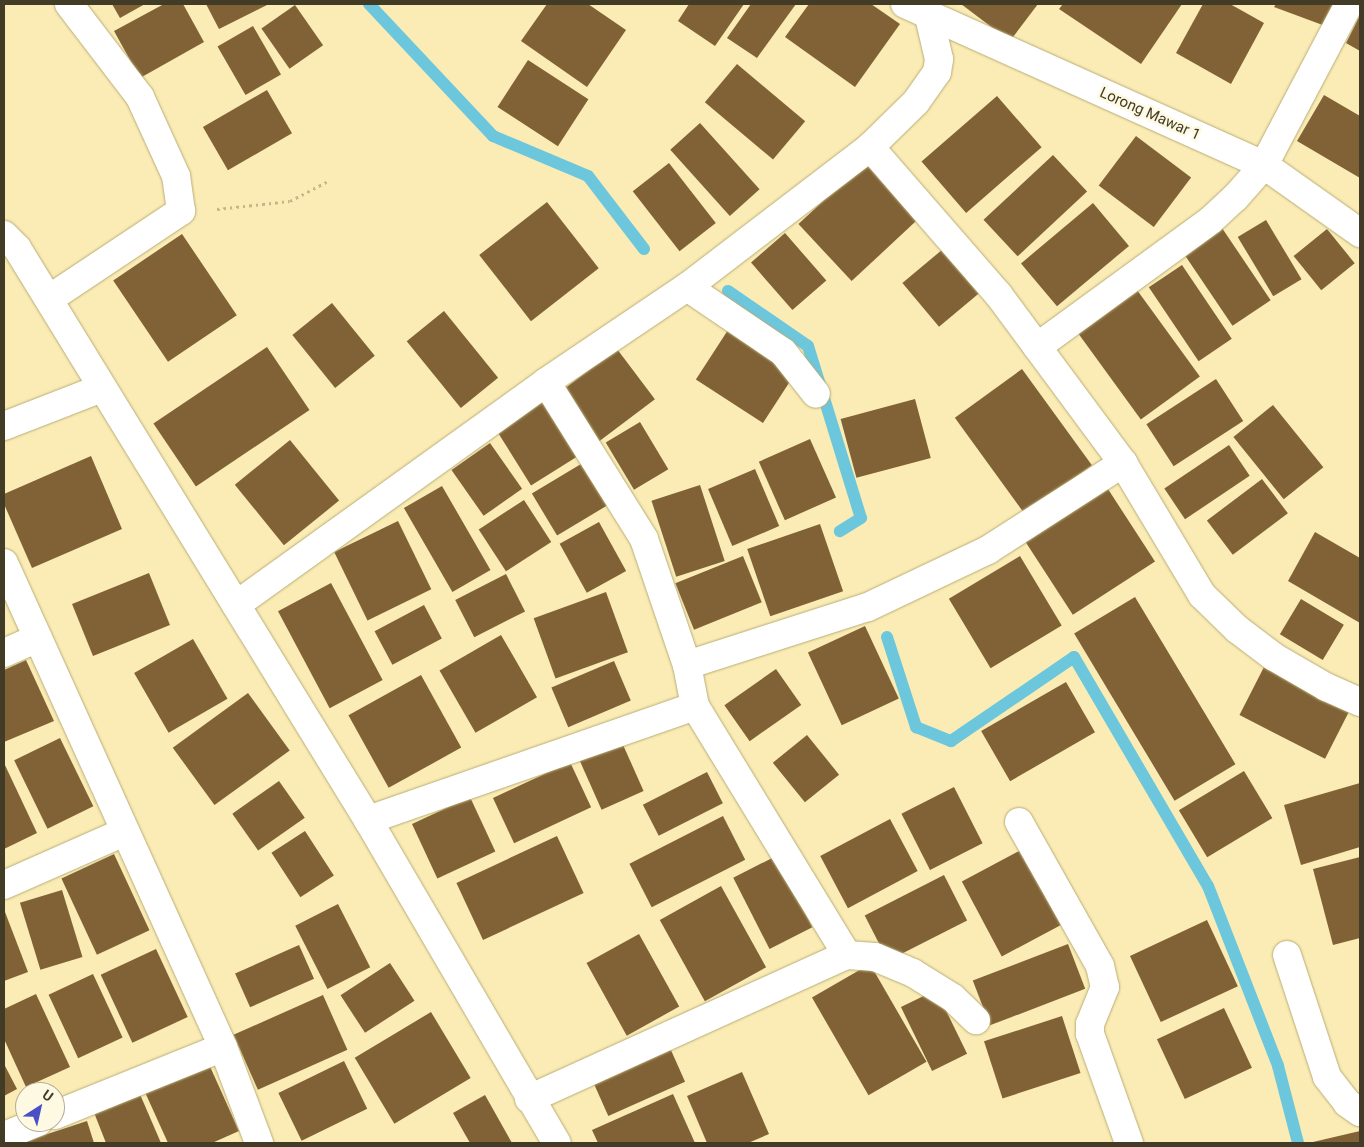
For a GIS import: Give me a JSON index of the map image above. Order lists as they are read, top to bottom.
{
  "streets": {
    "street": ["Lorong Mawar 1"]
  },
  "north": "top right"
}
